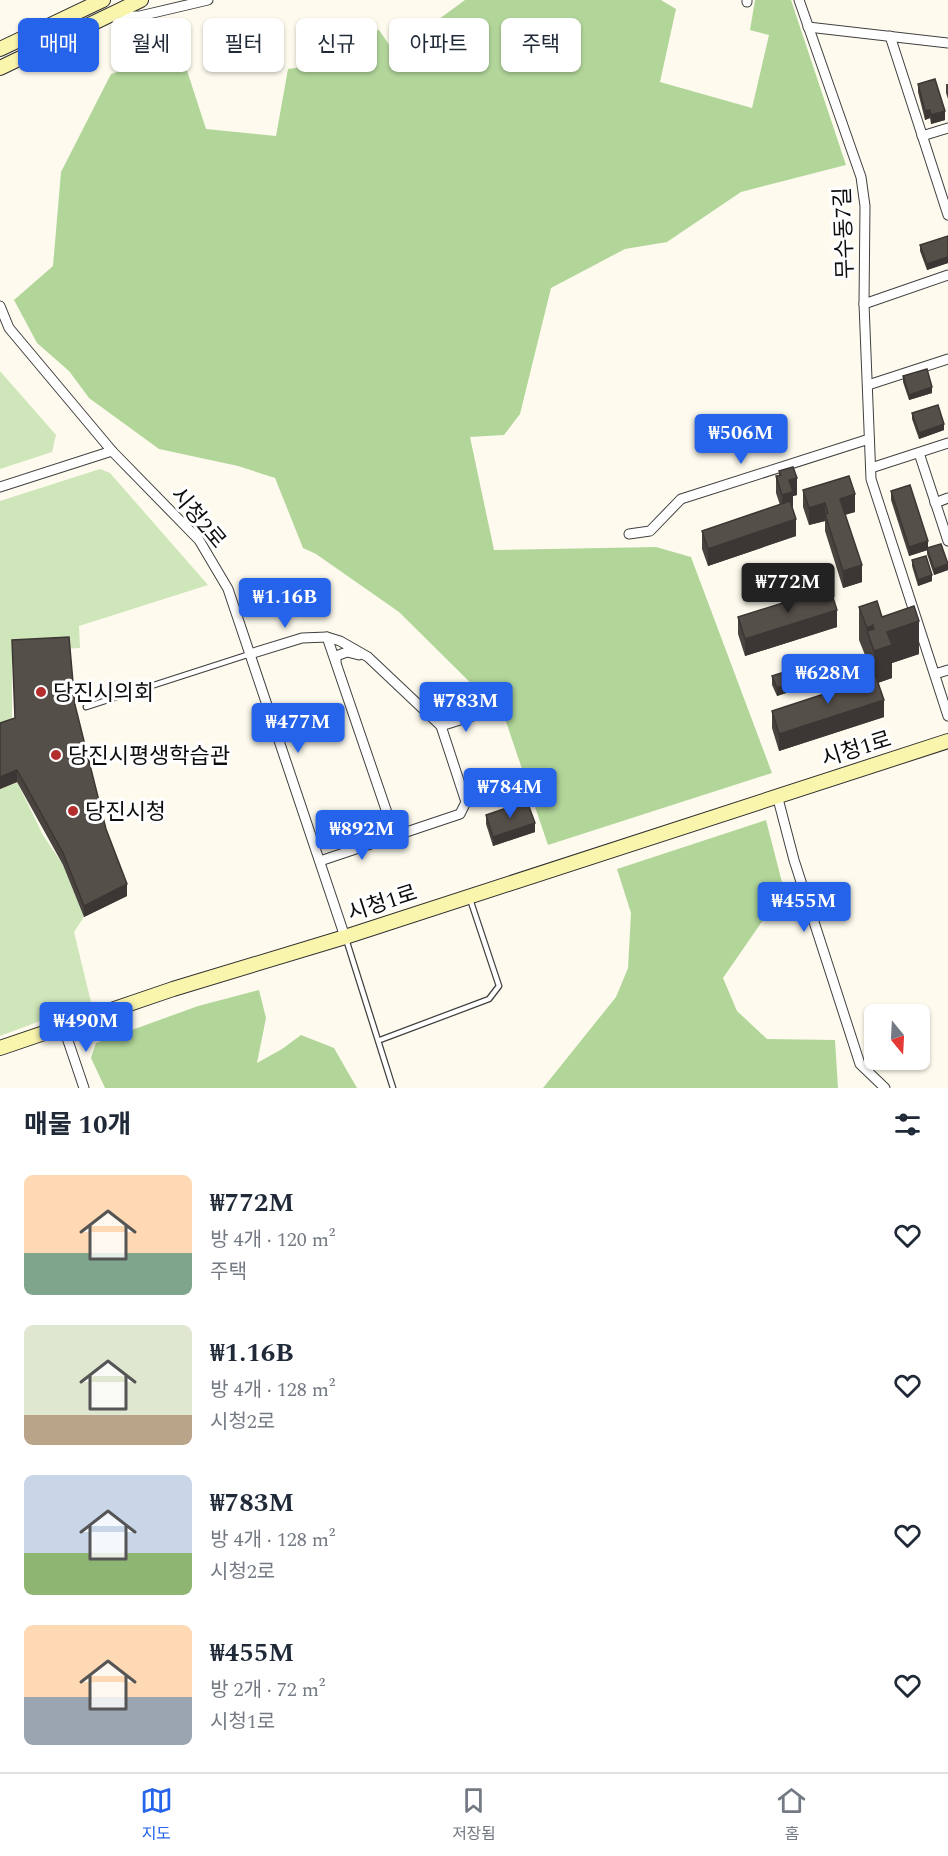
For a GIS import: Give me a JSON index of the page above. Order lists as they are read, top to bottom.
{
  "streets": {
    "street": ["무수동7길", "시청2로", "시청1로"]
  },
  "crossings": [
    ["시청2로", "시청1로"]
  ],
  "places": ["당진시의회", "당진시평생학습관", "당진시청"],
  "north": "bottom",
  "page": {
    "chip": [
      "매매",
      "월세",
      "필터",
      "신규",
      "아파트",
      "주택"
    ],
    "price": [
      "₩506M",
      "₩772M",
      "₩1.16B",
      "₩628M",
      "₩783M",
      "₩477M",
      "₩784M",
      "₩892M",
      "₩455M",
      "₩490M"
    ],
    "heading": "매물 10개",
    "list": [
      {
        "name": "₩772M",
        "note": "방 4개 · 120 m² · 주택"
      },
      {
        "name": "₩1.16B",
        "note": "방 4개 · 128 m² · 시청2로"
      },
      {
        "name": "₩783M",
        "note": "방 4개 · 128 m² · 시청2로"
      },
      {
        "name": "₩455M",
        "note": "방 2개 · 72 m² · 시청1로"
      }
    ],
    "tabs": ["지도", "저장됨", "홈"]
  }
}
